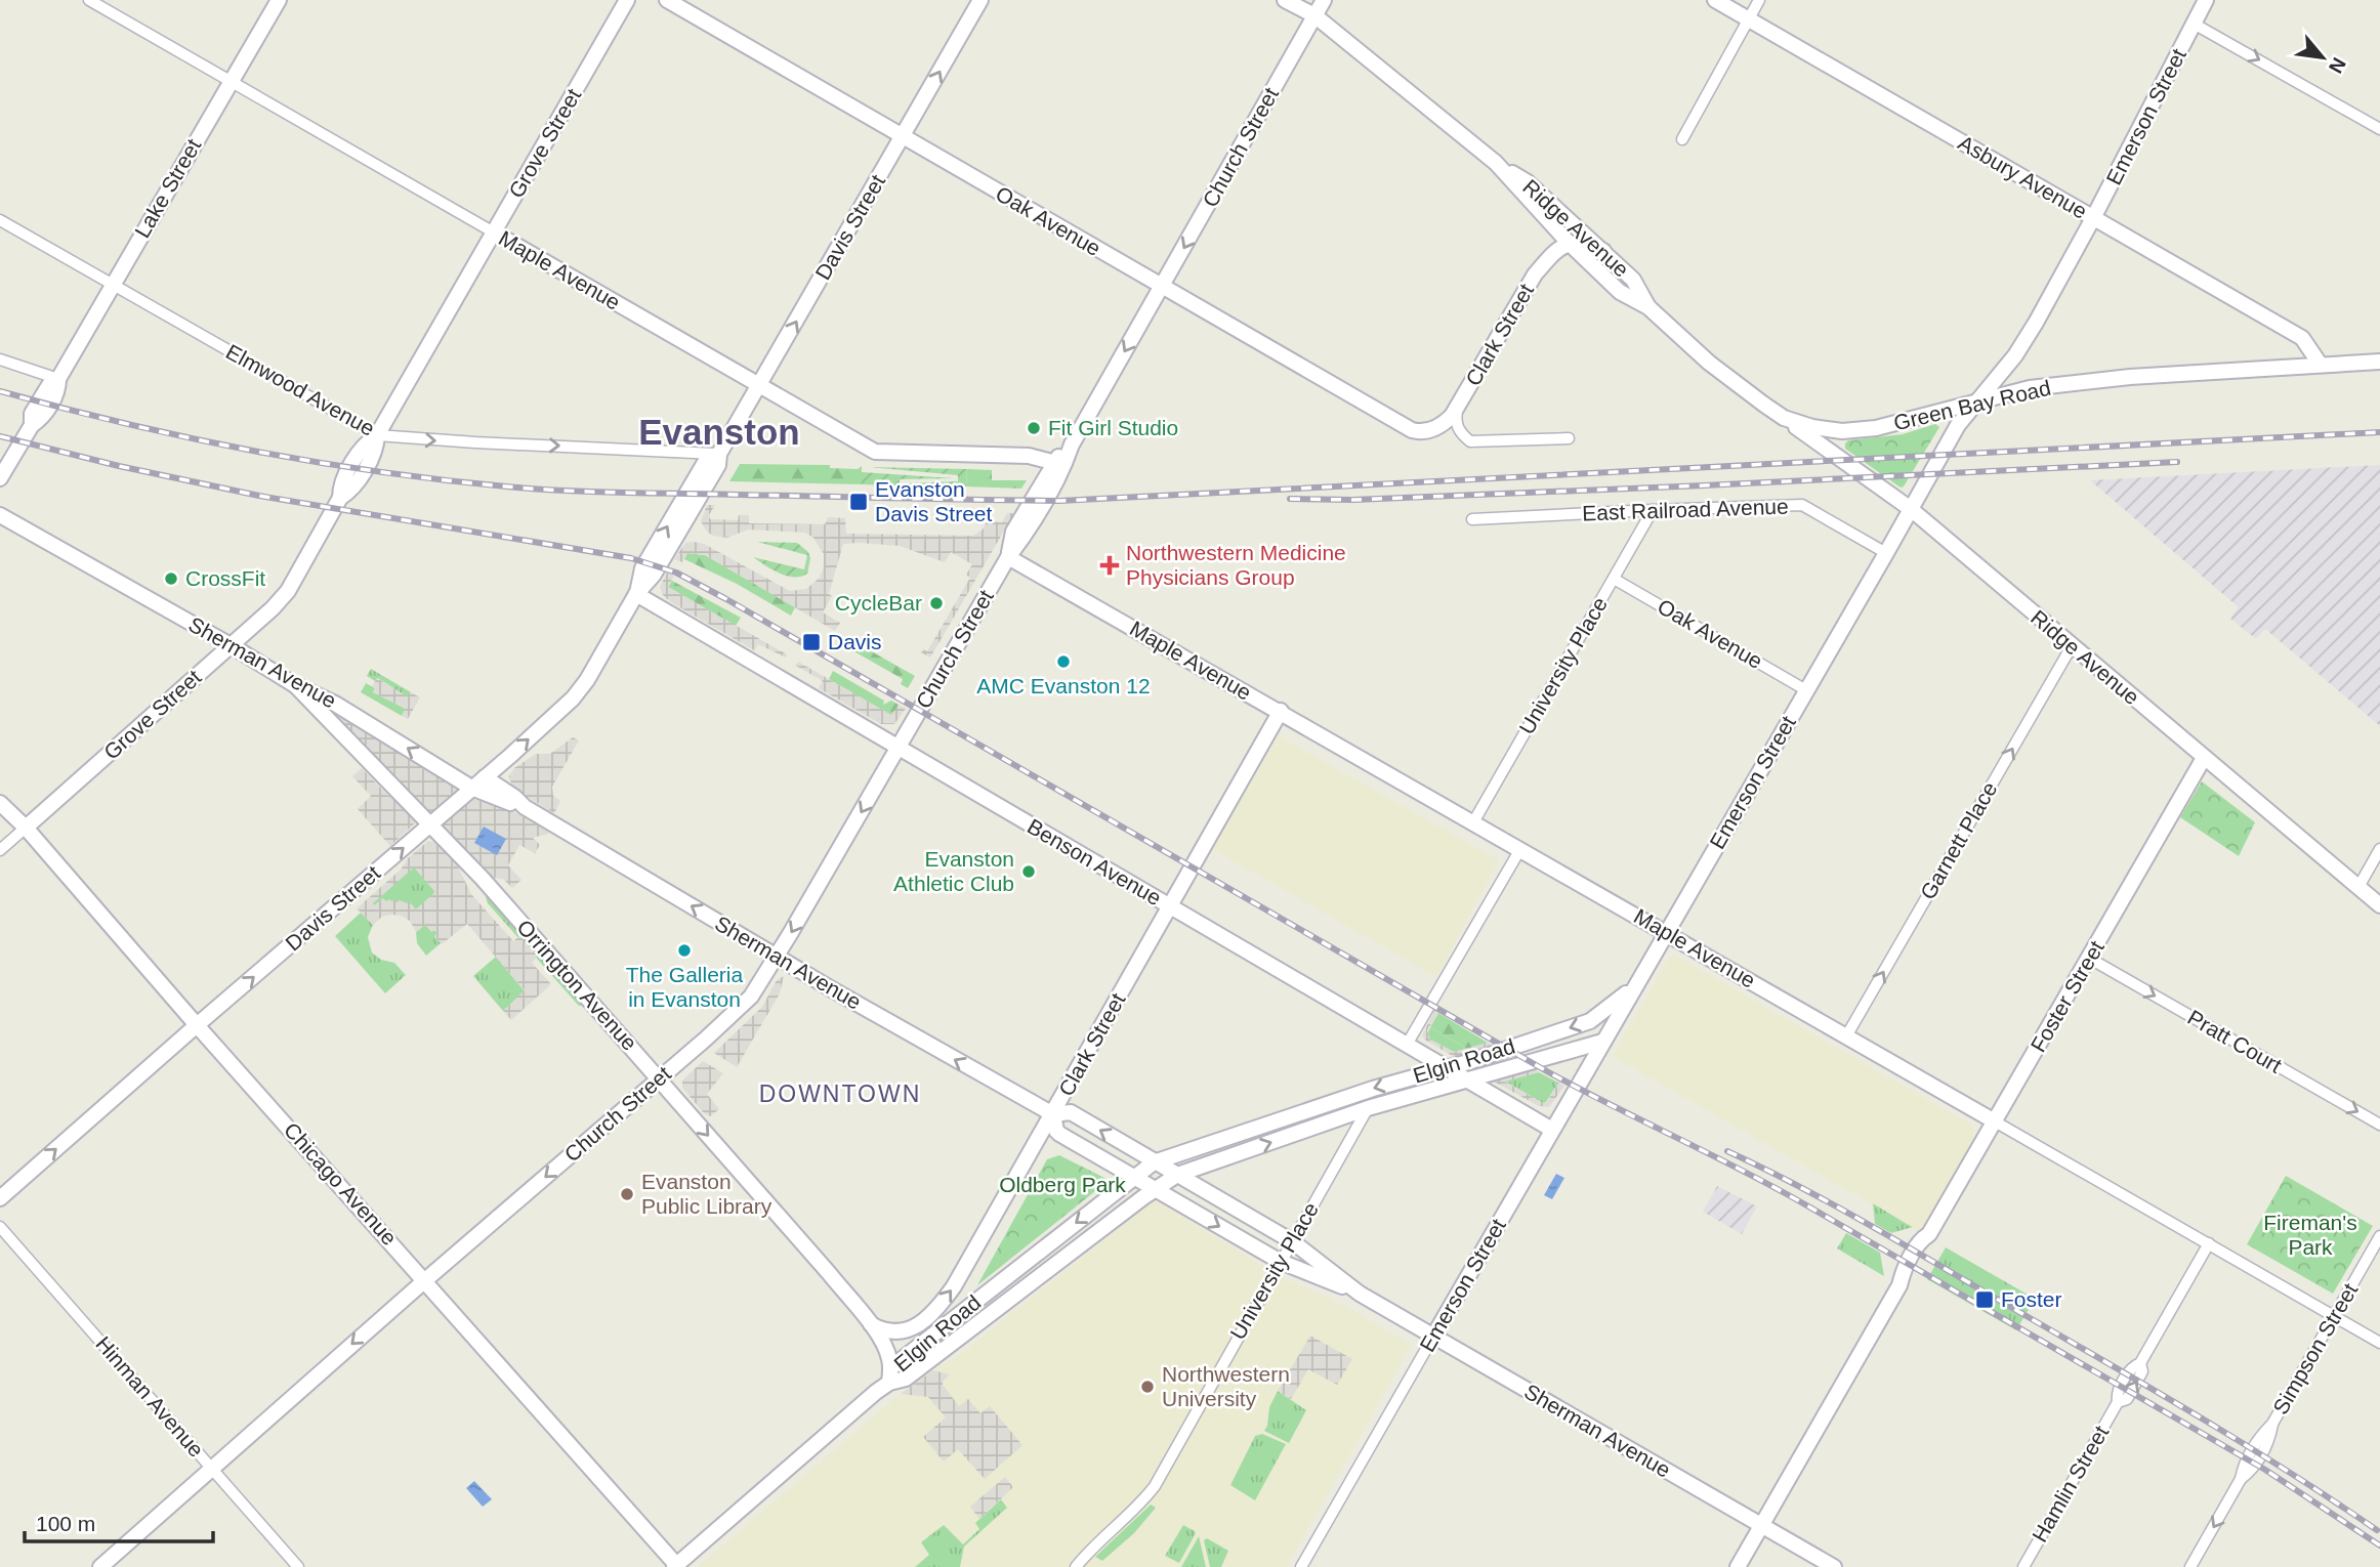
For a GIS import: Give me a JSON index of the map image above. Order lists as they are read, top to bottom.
{
  "streets": {
    "street": [
      "Emerson Street",
      "Grove Street",
      "Church Street",
      "Asbury Avenue",
      "Lake Street",
      "Oak Avenue",
      "Davis Street",
      "Ridge Avenue",
      "Maple Avenue",
      "Clark Street",
      "Elmwood Avenue",
      "Green Bay Road",
      "East Railroad Avenue",
      "Sherman Avenue",
      "University Place",
      "Garnett Place",
      "Benson Avenue",
      "Orrington Avenue",
      "Foster Street",
      "Pratt Court",
      "Elgin Road",
      "Chicago Avenue",
      "Simpson Street",
      "Hinman Avenue",
      "Hamlin Street"
    ]
  },
  "crossings": [
    ["Emerson Street", "Asbury Avenue"],
    ["Emerson Street", "Oak Avenue"],
    ["Emerson Street", "Ridge Avenue"],
    ["Emerson Street", "Maple Avenue"],
    ["Emerson Street", "Green Bay Road"],
    ["Emerson Street", "East Railroad Avenue"],
    ["Emerson Street", "Sherman Avenue"],
    ["Emerson Street", "Benson Avenue"],
    ["Emerson Street", "Elgin Road"],
    ["Grove Street", "Maple Avenue"],
    ["Grove Street", "Elmwood Avenue"],
    ["Grove Street", "Sherman Avenue"],
    ["Grove Street", "Chicago Avenue"],
    ["Church Street", "Oak Avenue"],
    ["Church Street", "Ridge Avenue"],
    ["Church Street", "Maple Avenue"],
    ["Church Street", "Sherman Avenue"],
    ["Church Street", "Benson Avenue"],
    ["Church Street", "Orrington Avenue"],
    ["Church Street", "Chicago Avenue"],
    ["Church Street", "Hinman Avenue"],
    ["Asbury Avenue", "Green Bay Road"],
    ["Lake Street", "Maple Avenue"],
    ["Lake Street", "Elmwood Avenue"],
    ["Oak Avenue", "Davis Street"],
    ["Oak Avenue", "Clark Street"],
    ["Oak Avenue", "University Place"],
    ["Davis Street", "Maple Avenue"],
    ["Davis Street", "Elmwood Avenue"],
    ["Davis Street", "Sherman Avenue"],
    ["Davis Street", "Benson Avenue"],
    ["Davis Street", "Orrington Avenue"],
    ["Davis Street", "Chicago Avenue"],
    ["Ridge Avenue", "Clark Street"],
    ["Ridge Avenue", "Green Bay Road"],
    ["Ridge Avenue", "Garnett Place"],
    ["Ridge Avenue", "Foster Street"],
    ["Maple Avenue", "Clark Street"],
    ["Maple Avenue", "University Place"],
    ["Maple Avenue", "Garnett Place"],
    ["Maple Avenue", "Foster Street"],
    ["Maple Avenue", "Simpson Street"],
    ["Maple Avenue", "Hamlin Street"],
    ["Clark Street", "Sherman Avenue"],
    ["Clark Street", "Benson Avenue"],
    ["Clark Street", "Orrington Avenue"],
    ["East Railroad Avenue", "University Place"],
    ["Sherman Avenue", "University Place"],
    ["Sherman Avenue", "Orrington Avenue"],
    ["Sherman Avenue", "Foster Street"],
    ["Sherman Avenue", "Elgin Road"],
    ["University Place", "Elgin Road"],
    ["Benson Avenue", "Elgin Road"],
    ["Orrington Avenue", "Elgin Road"],
    ["Foster Street", "Pratt Court"]
  ],
  "one_way": [
    "Church Street",
    "Davis Street",
    "Elmwood Avenue",
    "Garnett Place",
    "Orrington Avenue",
    "Pratt Court",
    "Simpson Street"
  ],
  "districts": ["Evanston", "DOWNTOWN"],
  "parks": ["Oldberg Park", "Fireman's Park"],
  "places": {
    "other": [
      "Fit Girl Studio",
      "CrossFit",
      "CycleBar",
      "AMC Evanston 12",
      "Evanston Athletic Club",
      "The Galleria in Evanston",
      "Evanston Public Library",
      "Northwestern University"
    ],
    "transit": ["Evanston Davis Street", "Davis", "Foster"],
    "health": ["Northwestern Medicine Physicians Group"]
  },
  "scale_bar": "100 m",
  "north": "bottom right"
}
